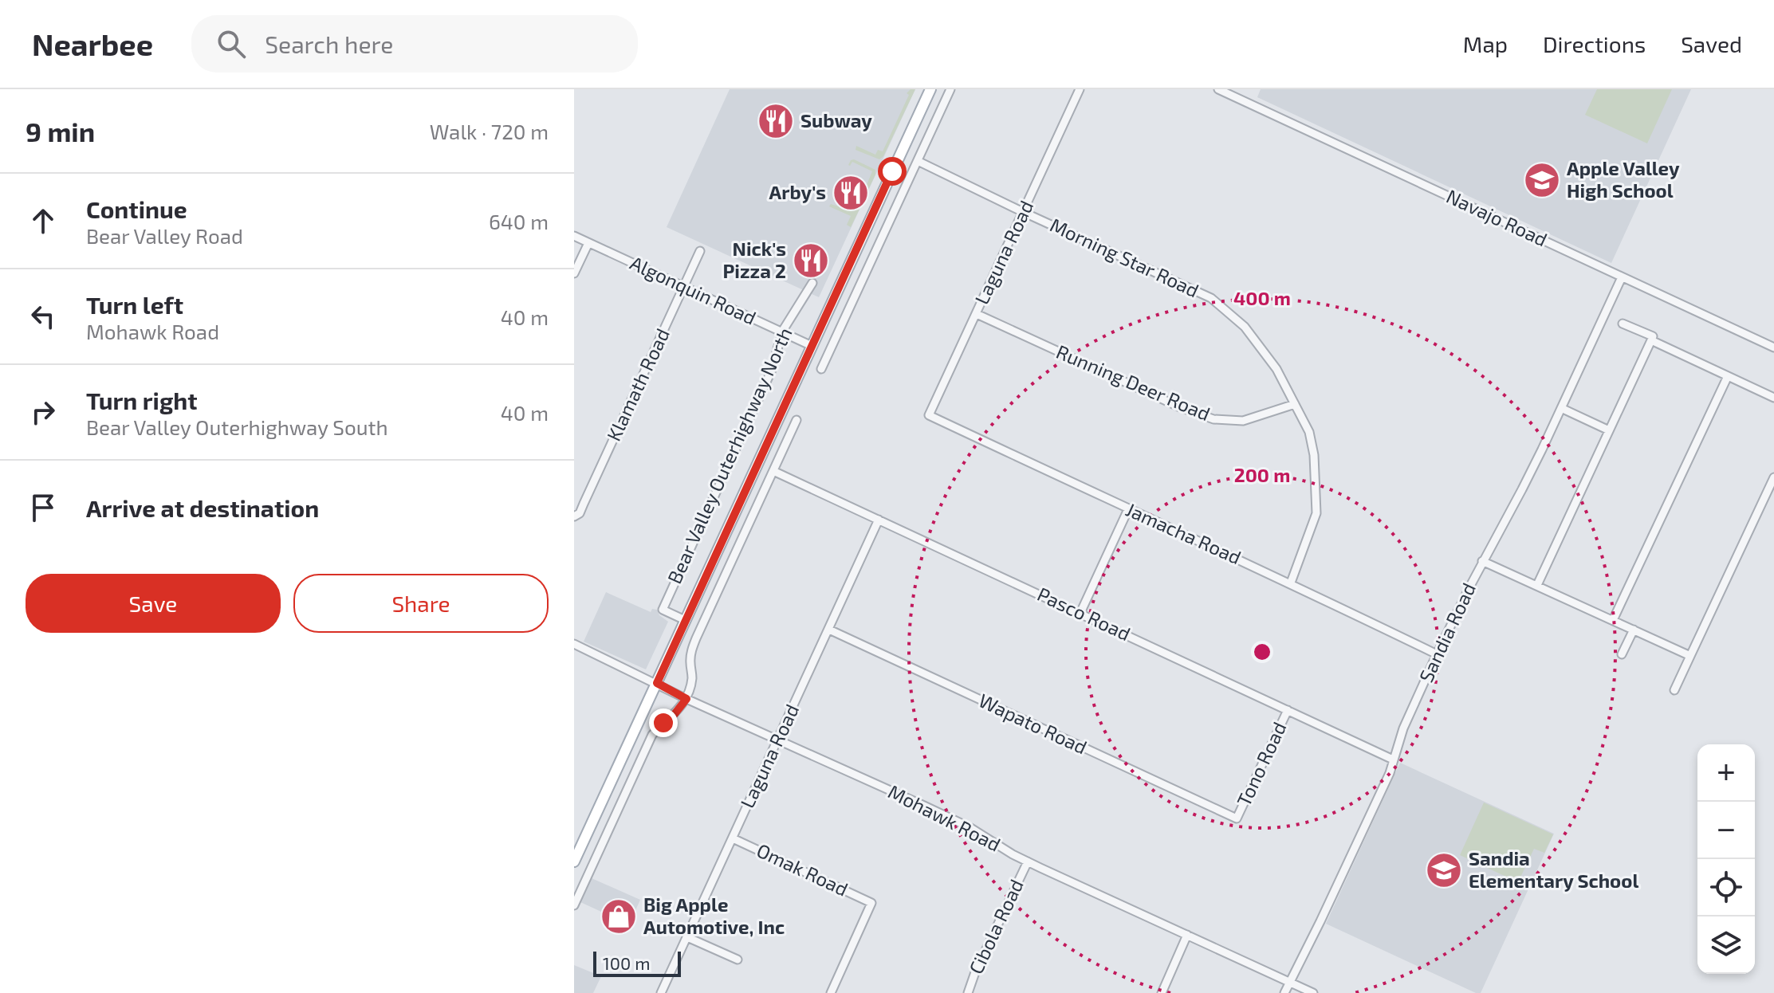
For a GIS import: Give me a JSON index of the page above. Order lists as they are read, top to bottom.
{
  "streets": {
    "street": [
      "Navajo Road",
      "Laguna Road",
      "Morning Star Road",
      "Algonquin Road",
      "Running Deer Road",
      "Klamath Road",
      "Bear Valley Outerhighway North",
      "Jamacha Road",
      "Pasco Road",
      "Sandia Road",
      "Wapato Road",
      "Tono Road",
      "Mohawk Road",
      "Omak Road",
      "Cibola Road"
    ]
  },
  "crossings": [
    ["Navajo Road", "Sandia Road"],
    ["Laguna Road", "Morning Star Road"],
    ["Laguna Road", "Running Deer Road"],
    ["Laguna Road", "Jamacha Road"],
    ["Laguna Road", "Pasco Road"],
    ["Laguna Road", "Wapato Road"],
    ["Laguna Road", "Mohawk Road"],
    ["Laguna Road", "Omak Road"],
    ["Morning Star Road", "Running Deer Road"],
    ["Morning Star Road", "Jamacha Road"],
    ["Algonquin Road", "Klamath Road"],
    ["Algonquin Road", "Bear Valley Outerhighway North"],
    ["Jamacha Road", "Sandia Road"],
    ["Pasco Road", "Sandia Road"],
    ["Pasco Road", "Tono Road"],
    ["Sandia Road", "Mohawk Road"],
    ["Wapato Road", "Tono Road"],
    ["Mohawk Road", "Cibola Road"]
  ],
  "places": {
    "restaurant": ["Subway", "Arby's", "Nick's Pizza 2"],
    "school or university": ["Apple Valley High School", "Sandia Elementary School"],
    "shop": ["Big Apple Automotive, Inc"]
  },
  "scale_bar": "100 m",
  "page": {
    "header": "Nearbee",
    "search": "Search here",
    "nav": ["Map", "Directions", "Saved"],
    "heading": ["9 min", "Walk · 720 m"],
    "list": [
      ["Continue", "Bear Valley Road", "640 m"],
      ["Turn left", "Mohawk Road", "40 m"],
      ["Turn right", "Bear Valley Outerhighway South", "40 m"],
      "Arrive at destination"
    ],
    "buttons": ["Save", "Share"],
    "map_buttons": ["+", "−"],
    "scale": "100 m"
  },
  "rings": ["400 m", "200 m"]
}
